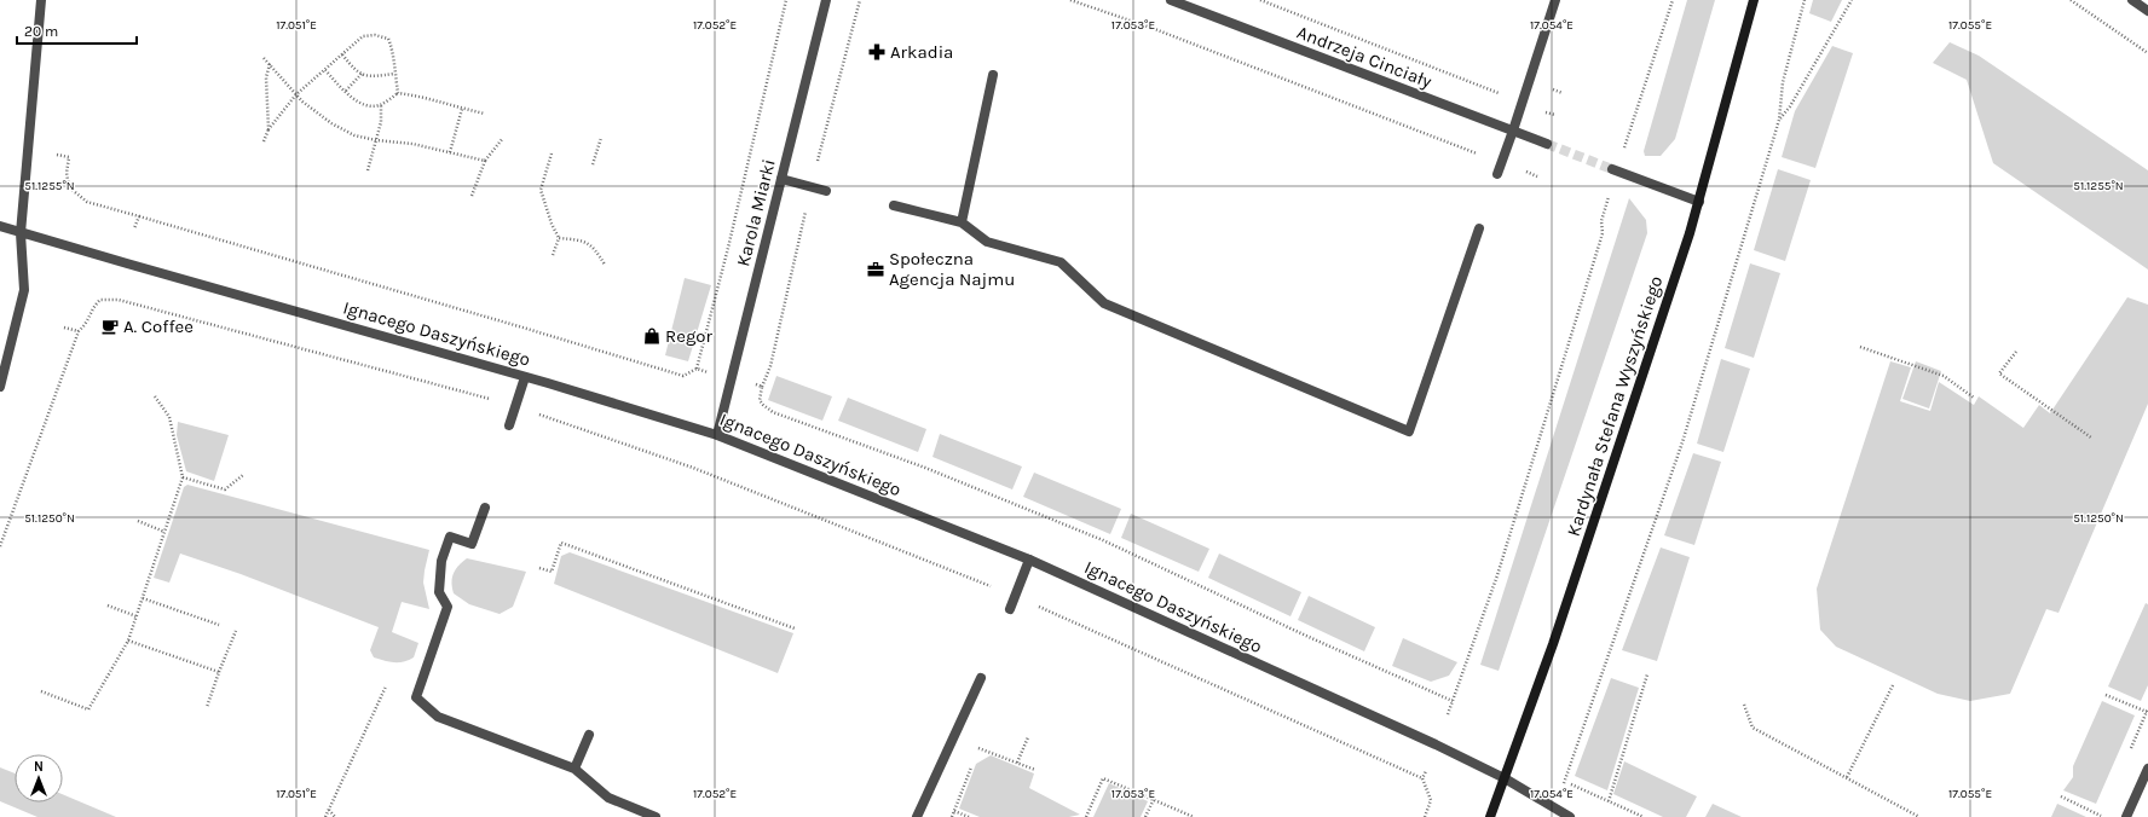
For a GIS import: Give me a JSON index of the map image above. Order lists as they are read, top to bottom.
{
  "streets": {
    "main road": ["Kardynała Stefana Wyszyńskiego"],
    "street": ["Andrzeja Cinciały", "Karola Miarki", "Ignacego Daszyńskiego"]
  },
  "crossings": [
    ["Karola Miarki", "Ignacego Daszyńskiego"],
    ["Ignacego Daszyńskiego", "Kardynała Stefana Wyszyńskiego"]
  ],
  "places": {
    "pharmacy": ["Arkadia"],
    "office": ["Społeczna Agencja Najmu"],
    "cafe": ["A. Coffee"],
    "shop": ["Regor"]
  },
  "scale_bar": "20 m",
  "north": "top",
  "coordinates": [
    "17.051°E",
    "17.052°E",
    "17.053°E",
    "17.054°E",
    "17.055°E",
    "51.1255°N",
    "51.1250°N"
  ]
}
